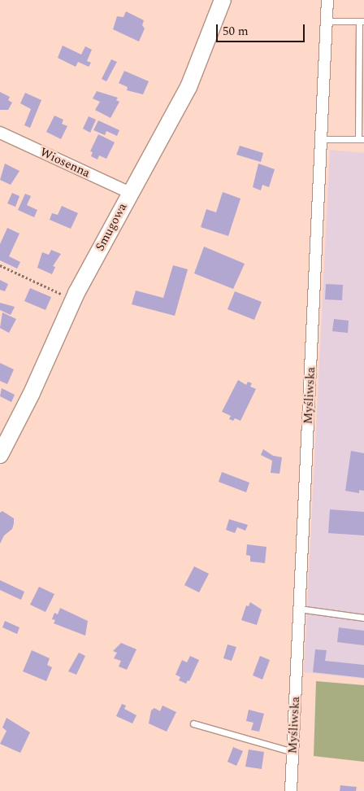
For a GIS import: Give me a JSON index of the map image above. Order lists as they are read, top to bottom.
{
  "streets": {
    "street": ["Wiosenna", "Smugowa", "Myśliwska"]
  },
  "crossings": [
    ["Wiosenna", "Smugowa"]
  ],
  "scale_bar": "50 m"
}
